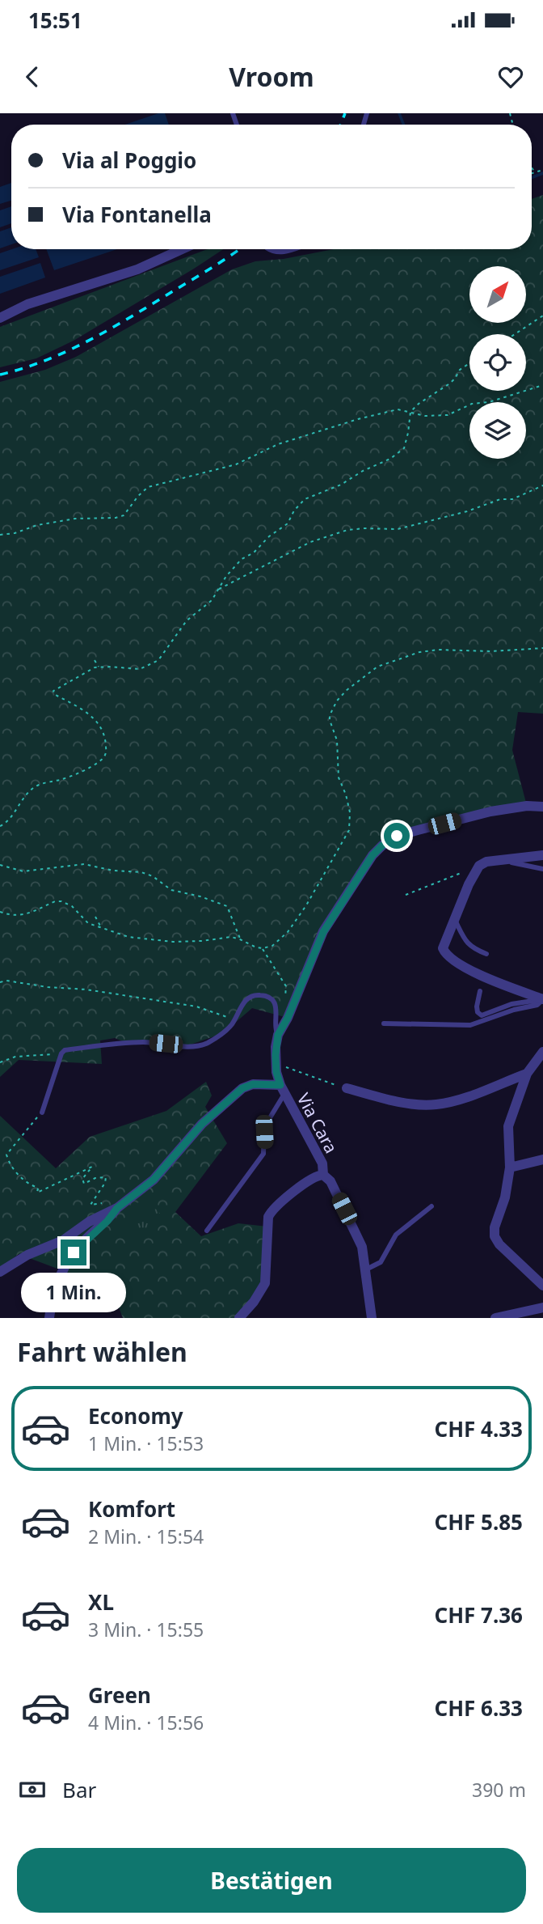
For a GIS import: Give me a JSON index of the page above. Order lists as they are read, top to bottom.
{
  "streets": {
    "street": ["Via Cara"]
  },
  "north": "top right",
  "page": {
    "status": "15:51",
    "header": "Vroom",
    "banner": ["Via al Poggio", "Via Fontanella"],
    "bubble": "1 Min.",
    "heading": "Fahrt wählen",
    "list": [
      {
        "name": "Economy",
        "note": "1 Min. · 15:53",
        "value": "CHF 4.33"
      },
      {
        "name": "Komfort",
        "note": "2 Min. · 15:54",
        "value": "CHF 5.85"
      },
      {
        "name": "XL",
        "note": "3 Min. · 15:55",
        "value": "CHF 7.36"
      },
      {
        "name": "Green",
        "note": "4 Min. · 15:56",
        "value": "CHF 6.33"
      }
    ],
    "pay": ["Bar", "390 m"],
    "buttons": "Bestätigen"
  }
}
